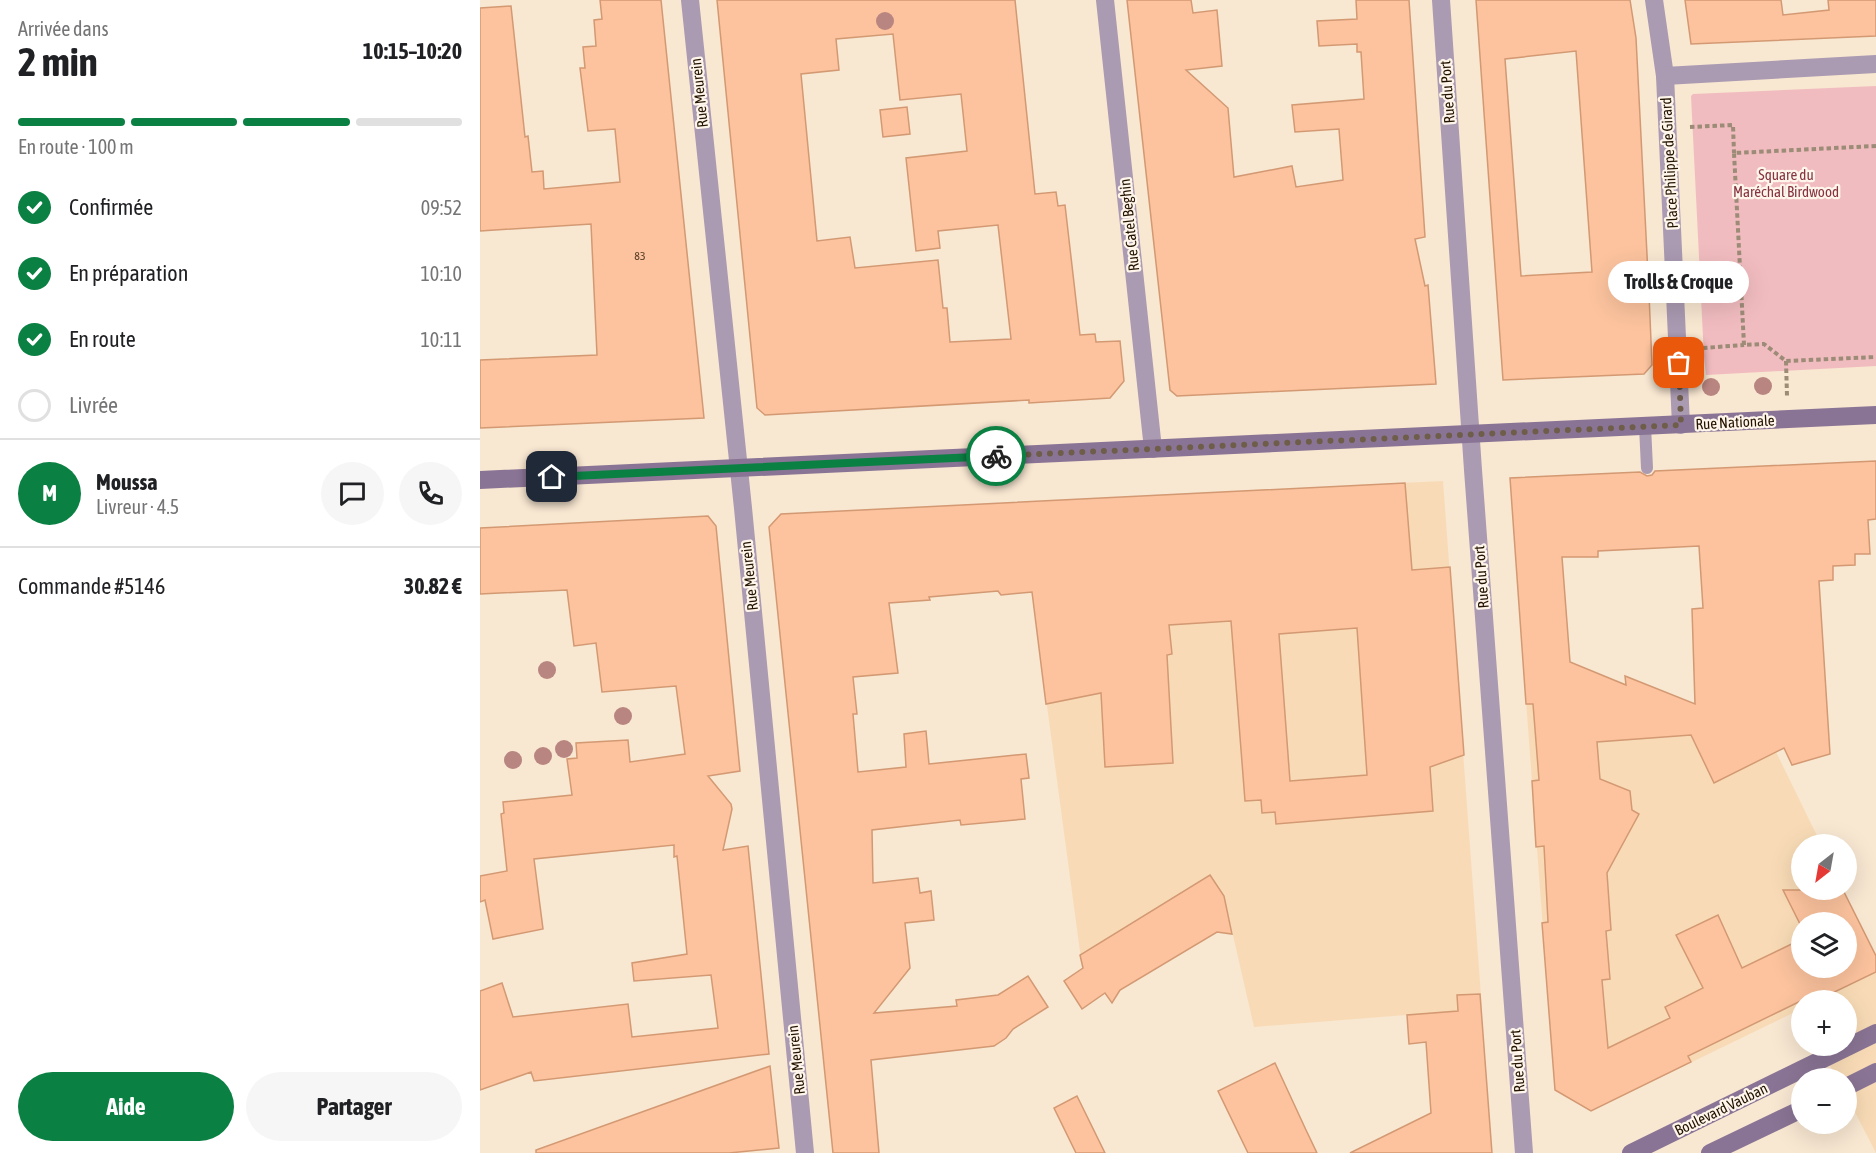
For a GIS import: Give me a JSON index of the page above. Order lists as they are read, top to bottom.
{
  "streets": {
    "street": [
      "Rue du Port",
      "Rue Meurein",
      "Place Philippe de Girard",
      "Rue Catel Beghin",
      "Rue Nationale",
      "Boulevard Vauban"
    ]
  },
  "crossings": [
    ["Rue du Port", "Rue Nationale"],
    ["Rue Meurein", "Rue Nationale"],
    ["Place Philippe de Girard", "Rue Nationale"],
    ["Rue Catel Beghin", "Rue Nationale"]
  ],
  "parks": ["Square du Maréchal Birdwood"],
  "places": ["Trolls & Croque"],
  "house_numbers": ["83"],
  "north": "bottom left",
  "page": {
    "heading": ["2 min", "Arrivée dans", "10:15–10:20"],
    "panel": [
      "Moussa",
      "Livreur · 4.5",
      "Commande #5146",
      "30.82 €"
    ],
    "bar": "En route · 100 m",
    "list": [
      ["Confirmée", "09:52"],
      ["En préparation", "10:10"],
      ["En route", "10:11"],
      "Livrée"
    ],
    "bubble": "Trolls & Croque",
    "round": "M",
    "map_buttons": ["+", "−"],
    "buttons": ["Aide", "Partager"]
  }
}
